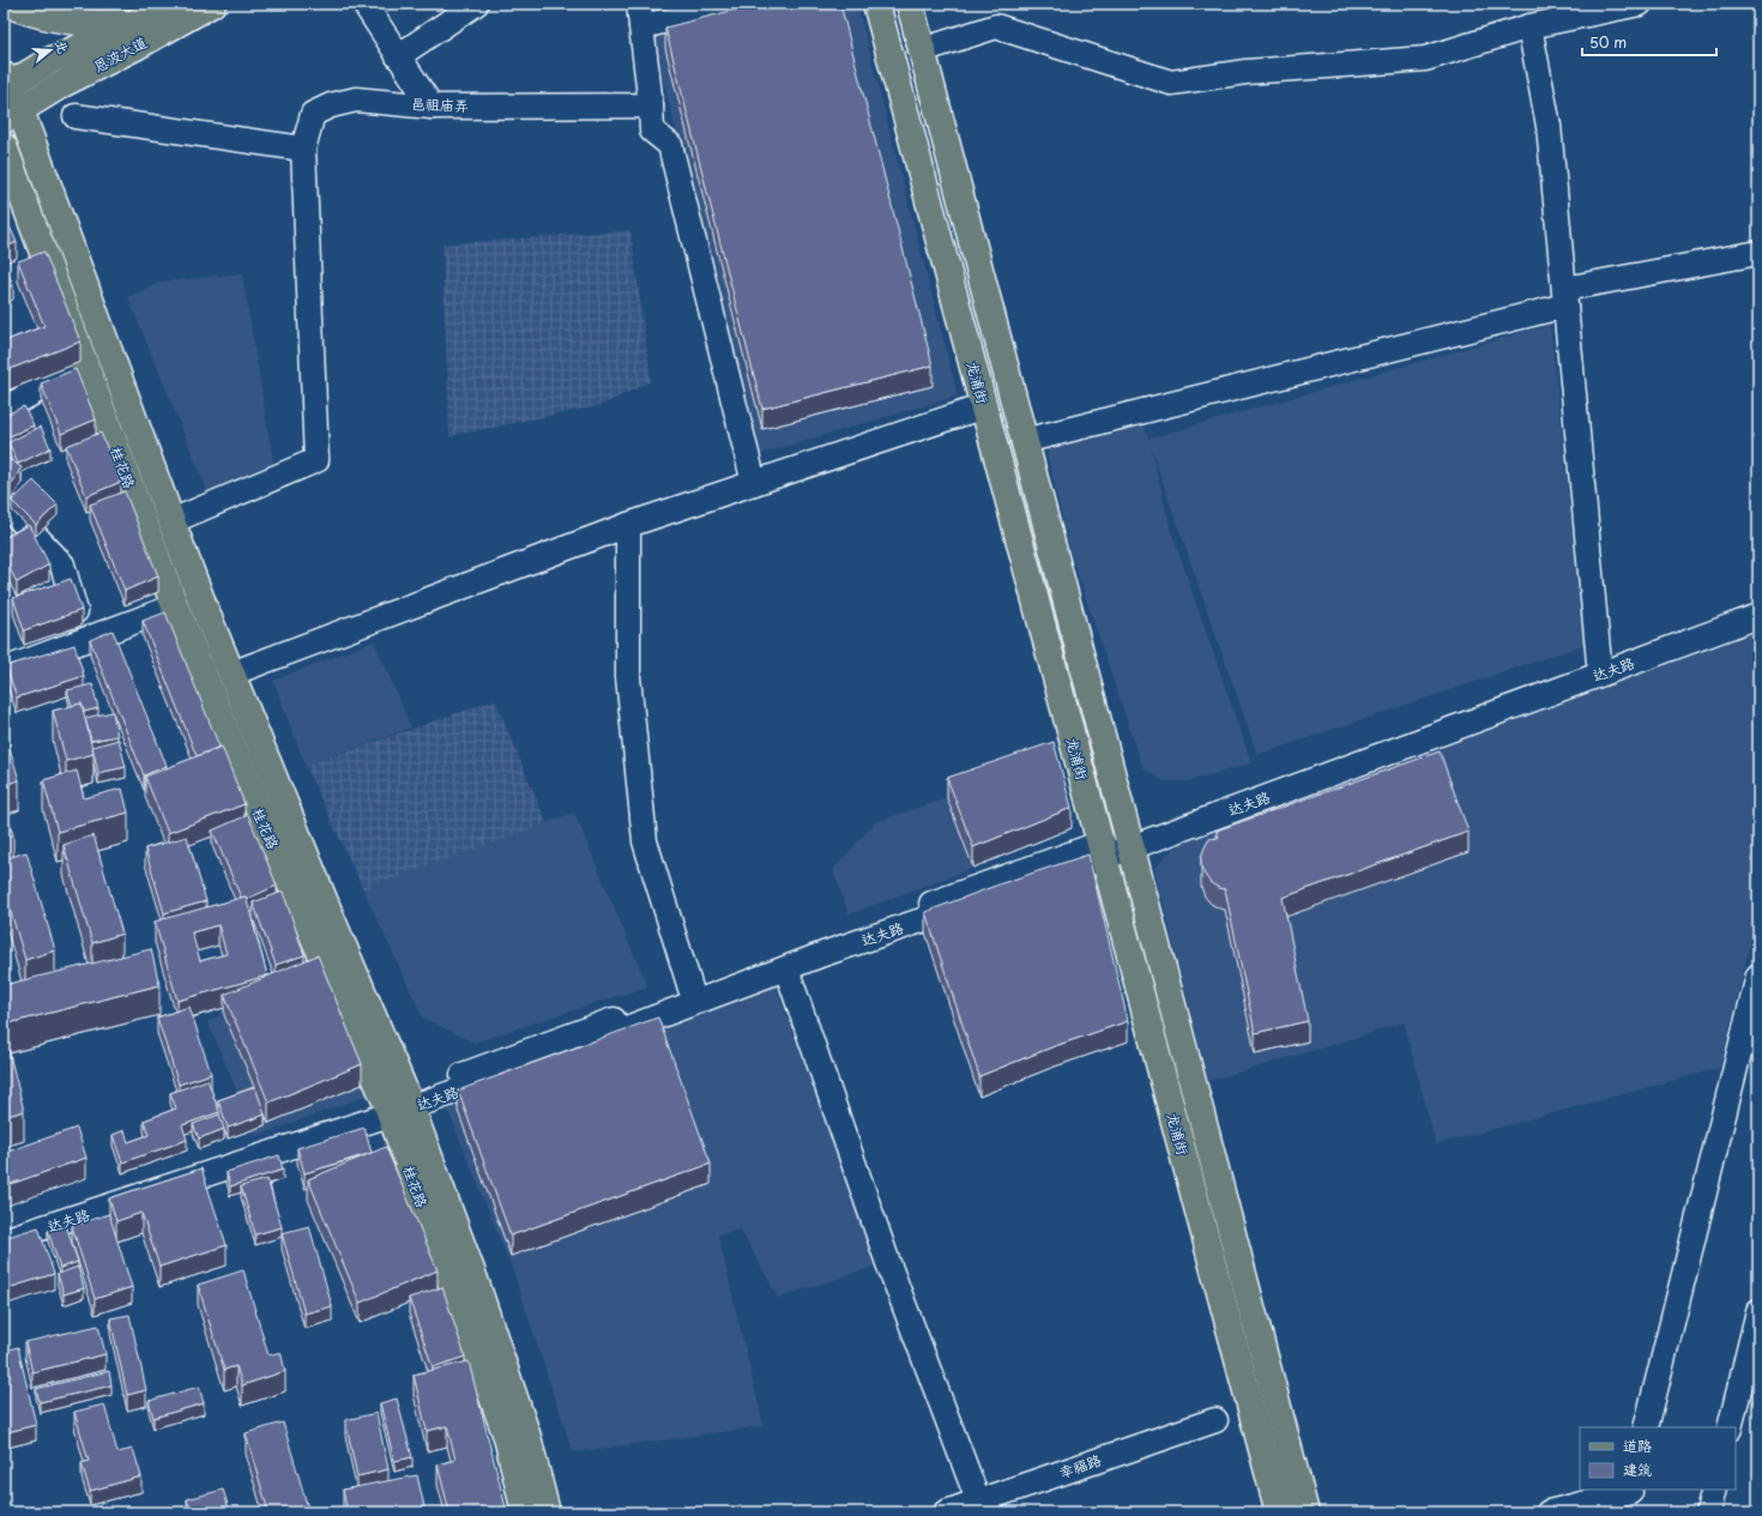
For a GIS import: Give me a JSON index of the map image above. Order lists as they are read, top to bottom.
{
  "streets": {
    "main road": ["恩波大道", "龙浦街", "桂花路"],
    "street": ["邑祖庙弄", "达夫路", "幸福路"]
  },
  "crossings": [
    ["龙浦街", "达夫路"],
    ["桂花路", "达夫路"]
  ],
  "legend": ["道路", "建筑"],
  "scale_bar": "50 m",
  "north": "right"
}
